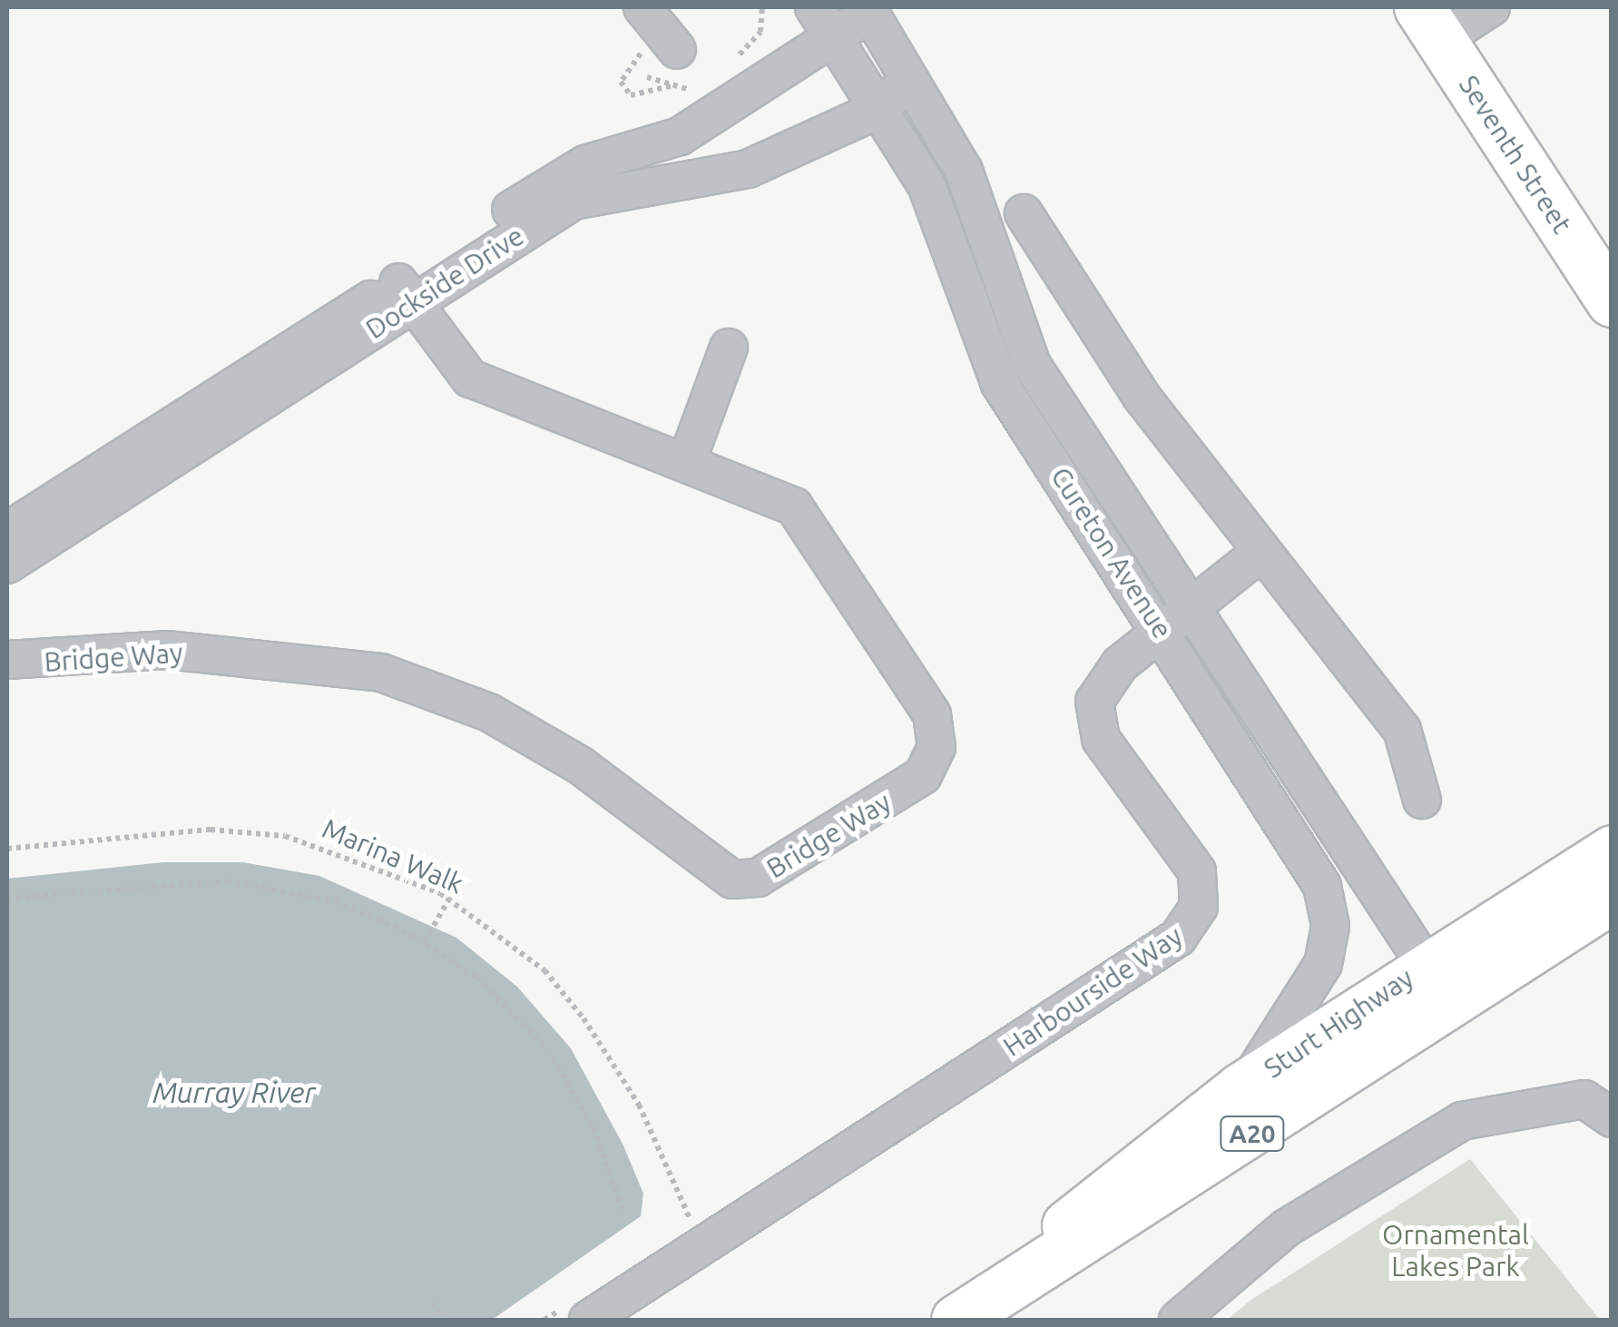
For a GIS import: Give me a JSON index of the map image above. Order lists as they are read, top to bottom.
{
  "streets": {
    "main road": ["Seventh Street", "Sturt Highway", "A20"],
    "street": [
      "Dockside Drive",
      "Cureton Avenue",
      "Bridge Way",
      "Harbourside Way"
    ],
    "path": ["Marina Walk"]
  },
  "crossings": [
    ["Dockside Drive", "Cureton Avenue"],
    ["Dockside Drive", "Bridge Way"],
    ["Cureton Avenue", "Harbourside Way"],
    ["Cureton Avenue", "Sturt Highway"]
  ],
  "water": ["Murray River"],
  "parks": ["Ornamental Lakes Park"]
}
